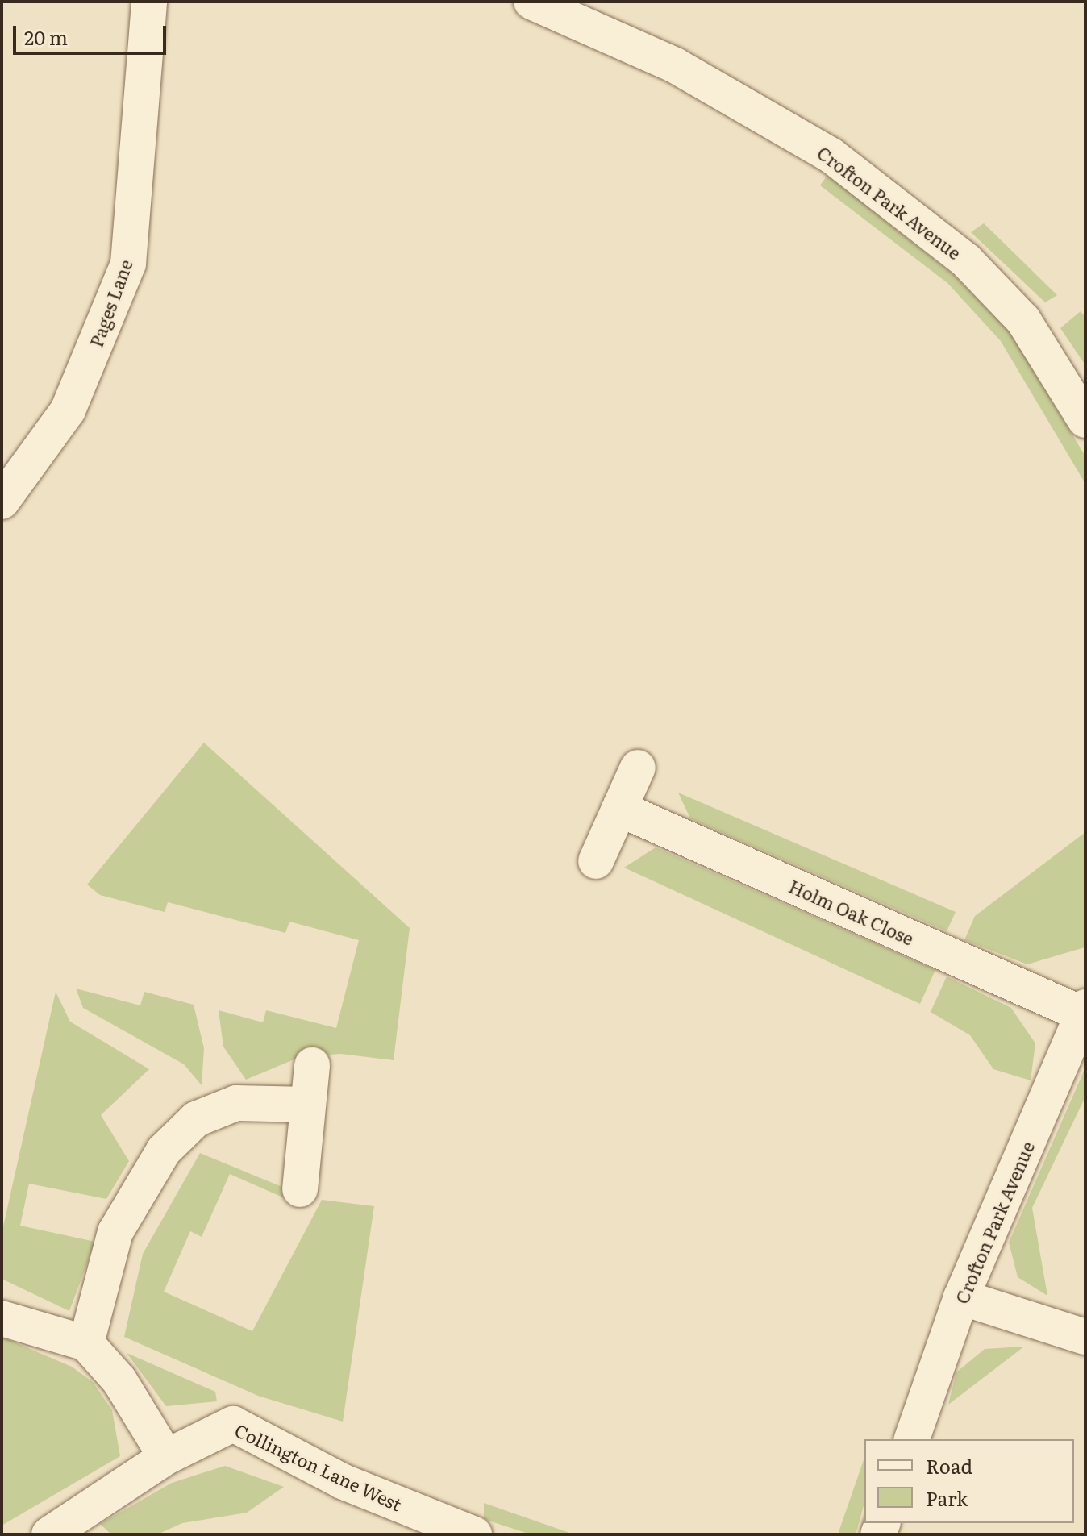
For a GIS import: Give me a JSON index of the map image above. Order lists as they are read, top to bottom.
{
  "streets": {
    "street": [
      "Crofton Park Avenue",
      "Pages Lane",
      "Holm Oak Close",
      "Collington Lane West"
    ]
  },
  "crossings": [
    ["Crofton Park Avenue", "Holm Oak Close"]
  ],
  "legend": ["Road", "Park"],
  "scale_bar": "20 m"
}
